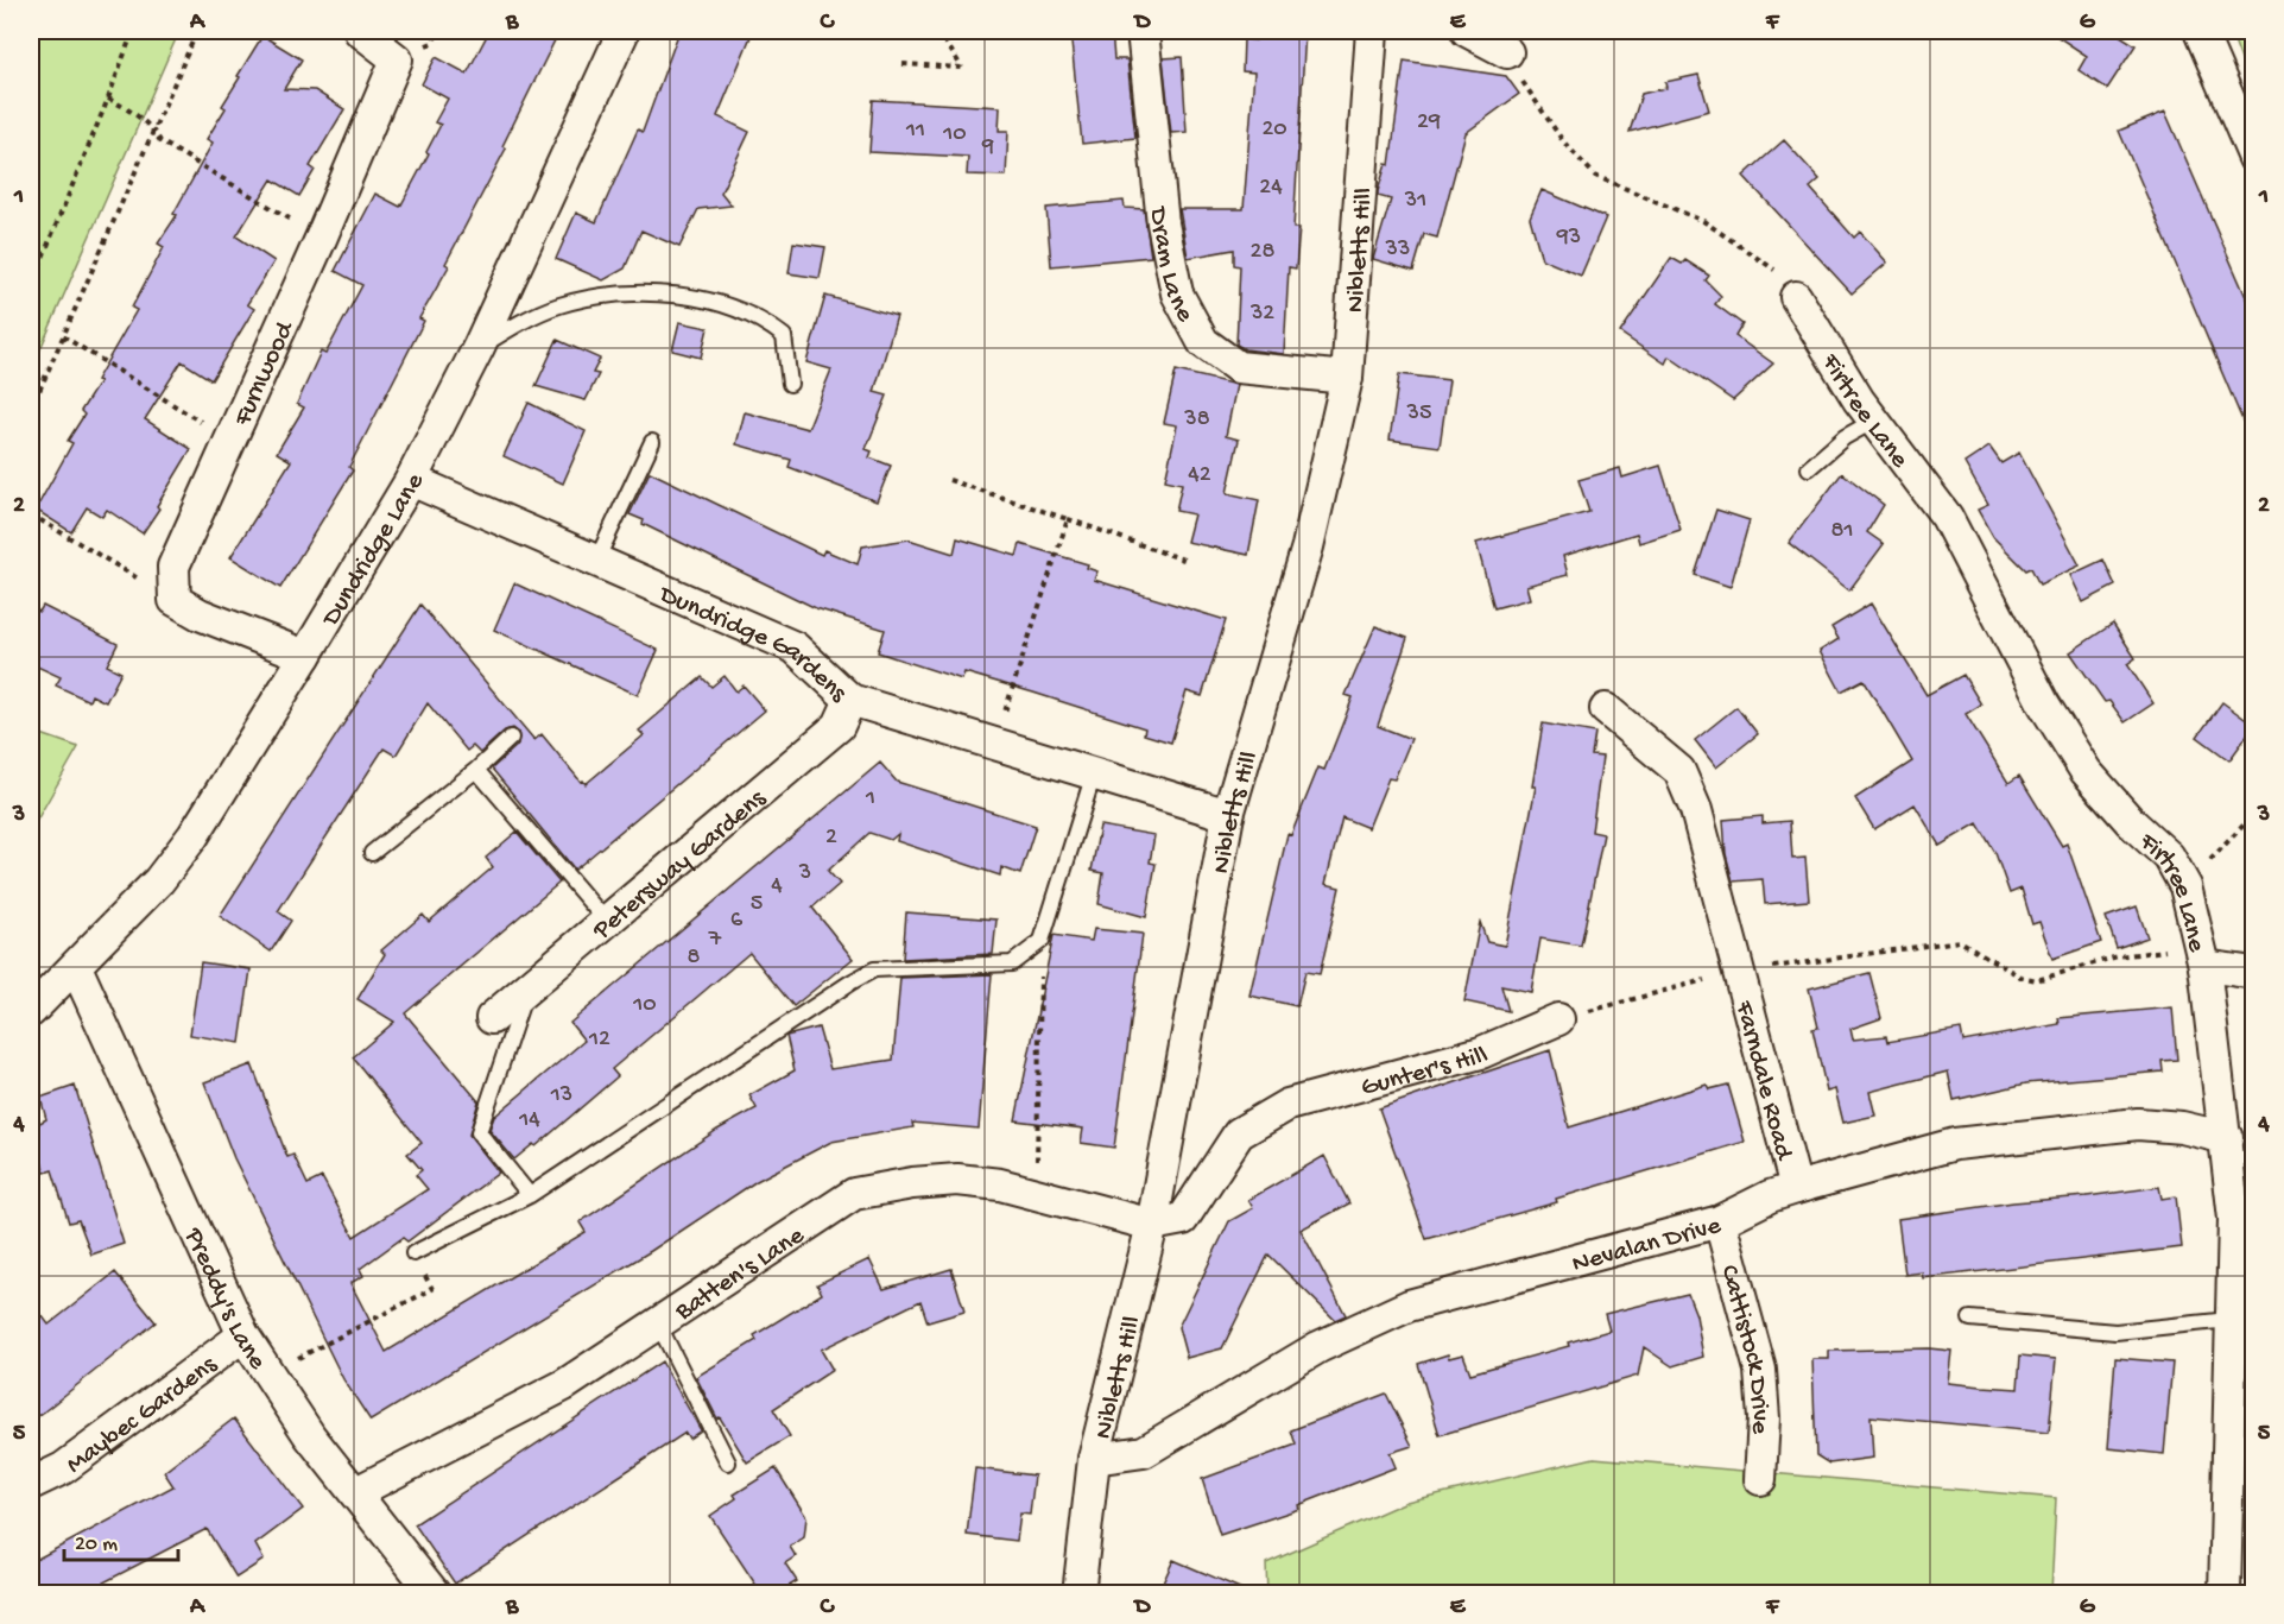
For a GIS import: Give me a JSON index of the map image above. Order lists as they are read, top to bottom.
{
  "streets": {
    "street": [
      "Nibletts Hill",
      "Dram Lane",
      "Furnwood",
      "Firtree Lane",
      "Dundridge Lane",
      "Dundridge Gardens",
      "Petersway Gardens",
      "Gunter's Hill",
      "Farndale Road",
      "Nevalan Drive",
      "Batten's Lane",
      "Preddy's Lane",
      "Cattistock Drive",
      "Maybec Gardens"
    ]
  },
  "crossings": [
    ["Nibletts Hill", "Dram Lane"],
    ["Nibletts Hill", "Dundridge Gardens"],
    ["Nibletts Hill", "Gunter's Hill"],
    ["Nibletts Hill", "Nevalan Drive"],
    ["Nibletts Hill", "Batten's Lane"],
    ["Firtree Lane", "Nevalan Drive"],
    ["Dundridge Lane", "Dundridge Gardens"],
    ["Dundridge Lane", "Preddy's Lane"],
    ["Dundridge Gardens", "Petersway Gardens"],
    ["Gunter's Hill", "Batten's Lane"],
    ["Farndale Road", "Nevalan Drive"],
    ["Nevalan Drive", "Cattistock Drive"],
    ["Batten's Lane", "Preddy's Lane"],
    ["Preddy's Lane", "Maybec Gardens"]
  ],
  "house_numbers": [
    "29",
    "20",
    "11",
    "10",
    "9",
    "24",
    "31",
    "93",
    "33",
    "28",
    "32",
    "35",
    "38",
    "42",
    "81",
    "1",
    "2",
    "3",
    "4",
    "5",
    "6",
    "7",
    "8",
    "10",
    "12",
    "13",
    "14"
  ],
  "scale_bar": "20 m",
  "grid": {
    "columns": [
      "A",
      "B",
      "C",
      "D",
      "E",
      "F",
      "G"
    ],
    "rows": [
      "1",
      "2",
      "3",
      "4",
      "5"
    ]
  }
}
